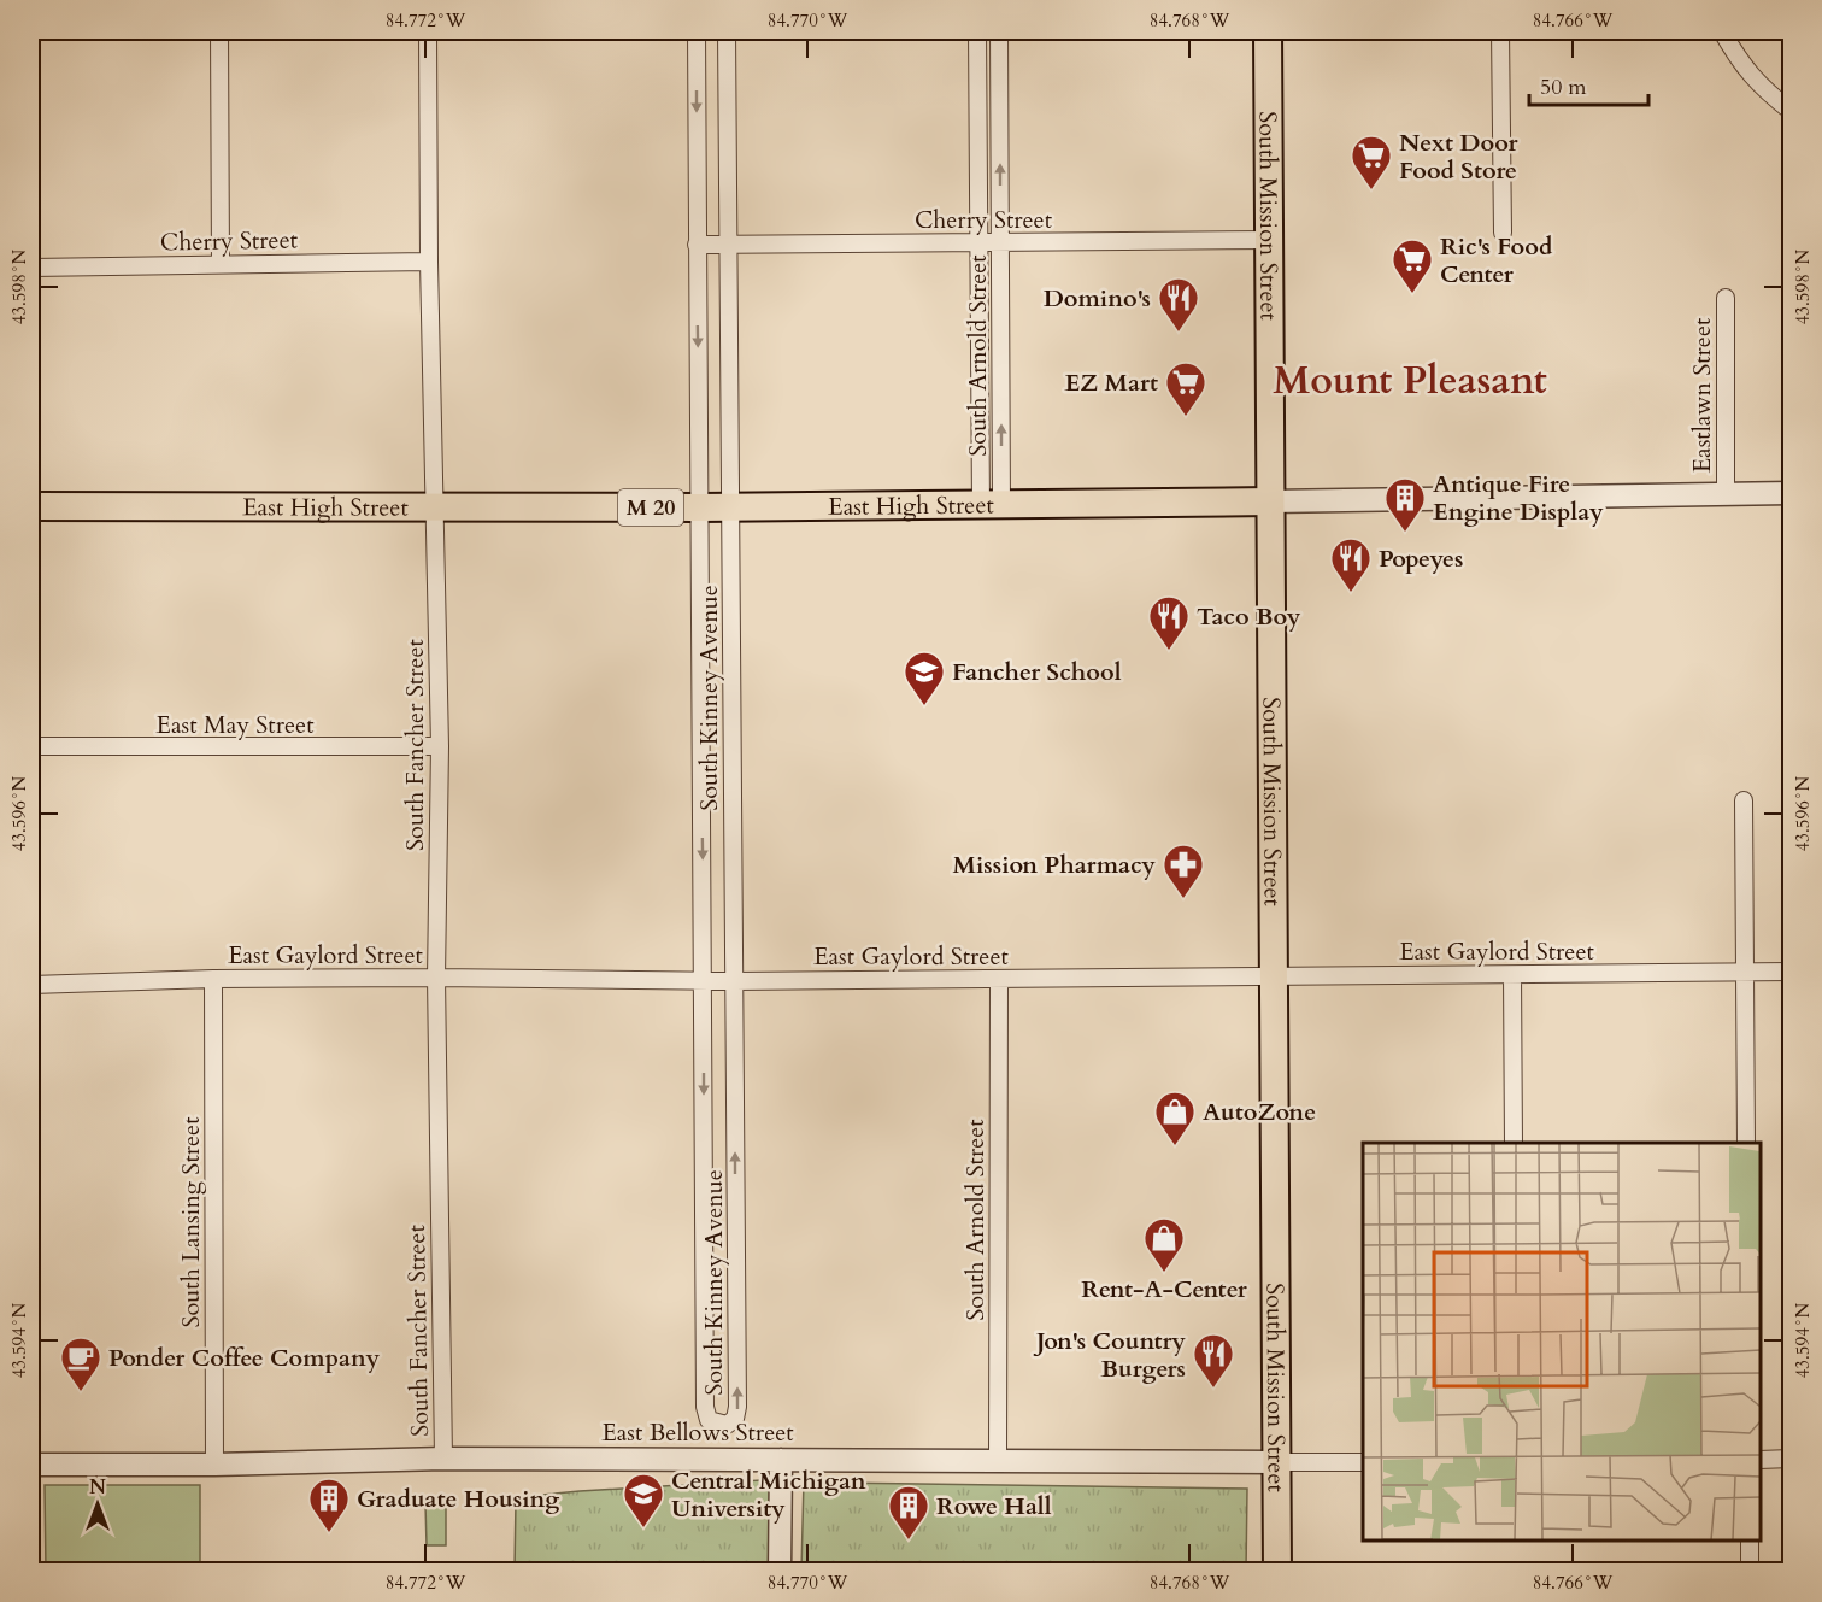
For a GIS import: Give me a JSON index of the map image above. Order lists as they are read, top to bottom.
{
  "streets": {
    "main road": ["South Mission Street", "East High Street", "M 20"],
    "street": [
      "Cherry Street",
      "South Arnold Street",
      "Eastlawn Street",
      "South Kinney Avenue",
      "East May Street",
      "South Fancher Street",
      "East Gaylord Street",
      "South Lansing Street",
      "East Bellows Street"
    ]
  },
  "crossings": [
    ["South Mission Street", "Cherry Street"],
    ["South Mission Street", "East High Street"],
    ["South Mission Street", "East Gaylord Street"],
    ["South Mission Street", "East Bellows Street"],
    ["Cherry Street", "South Arnold Street"],
    ["Cherry Street", "South Kinney Avenue"],
    ["Cherry Street", "South Fancher Street"],
    ["South Arnold Street", "East High Street"],
    ["South Arnold Street", "East Gaylord Street"],
    ["South Arnold Street", "East Bellows Street"],
    ["Eastlawn Street", "East High Street"],
    ["East High Street", "South Kinney Avenue"],
    ["East High Street", "South Fancher Street"],
    ["South Kinney Avenue", "East Gaylord Street"],
    ["East May Street", "South Fancher Street"],
    ["South Fancher Street", "East Gaylord Street"],
    ["South Fancher Street", "East Bellows Street"],
    ["East Gaylord Street", "South Lansing Street"],
    ["South Lansing Street", "East Bellows Street"]
  ],
  "districts": ["Mount Pleasant"],
  "places": {
    "supermarket": ["Next Door Food Store", "Ric's Food Center", "EZ Mart"],
    "restaurant": [
      "Domino's",
      "Popeyes",
      "Taco Boy",
      "Jon's Country Burgers"
    ],
    "building": ["Antique Fire Engine Display", "Graduate Housing", "Rowe Hall"],
    "school or university": ["Fancher School", "Central Michigan University"],
    "pharmacy": ["Mission Pharmacy"],
    "shop": ["AutoZone", "Rent-A-Center"],
    "cafe": ["Ponder Coffee Company"]
  },
  "scale_bar": "50 m",
  "north": "top",
  "coordinates": [
    "84.772°W",
    "84.770°W",
    "84.768°W",
    "84.766°W",
    "43.598°N",
    "43.596°N",
    "43.594°N"
  ]
}
